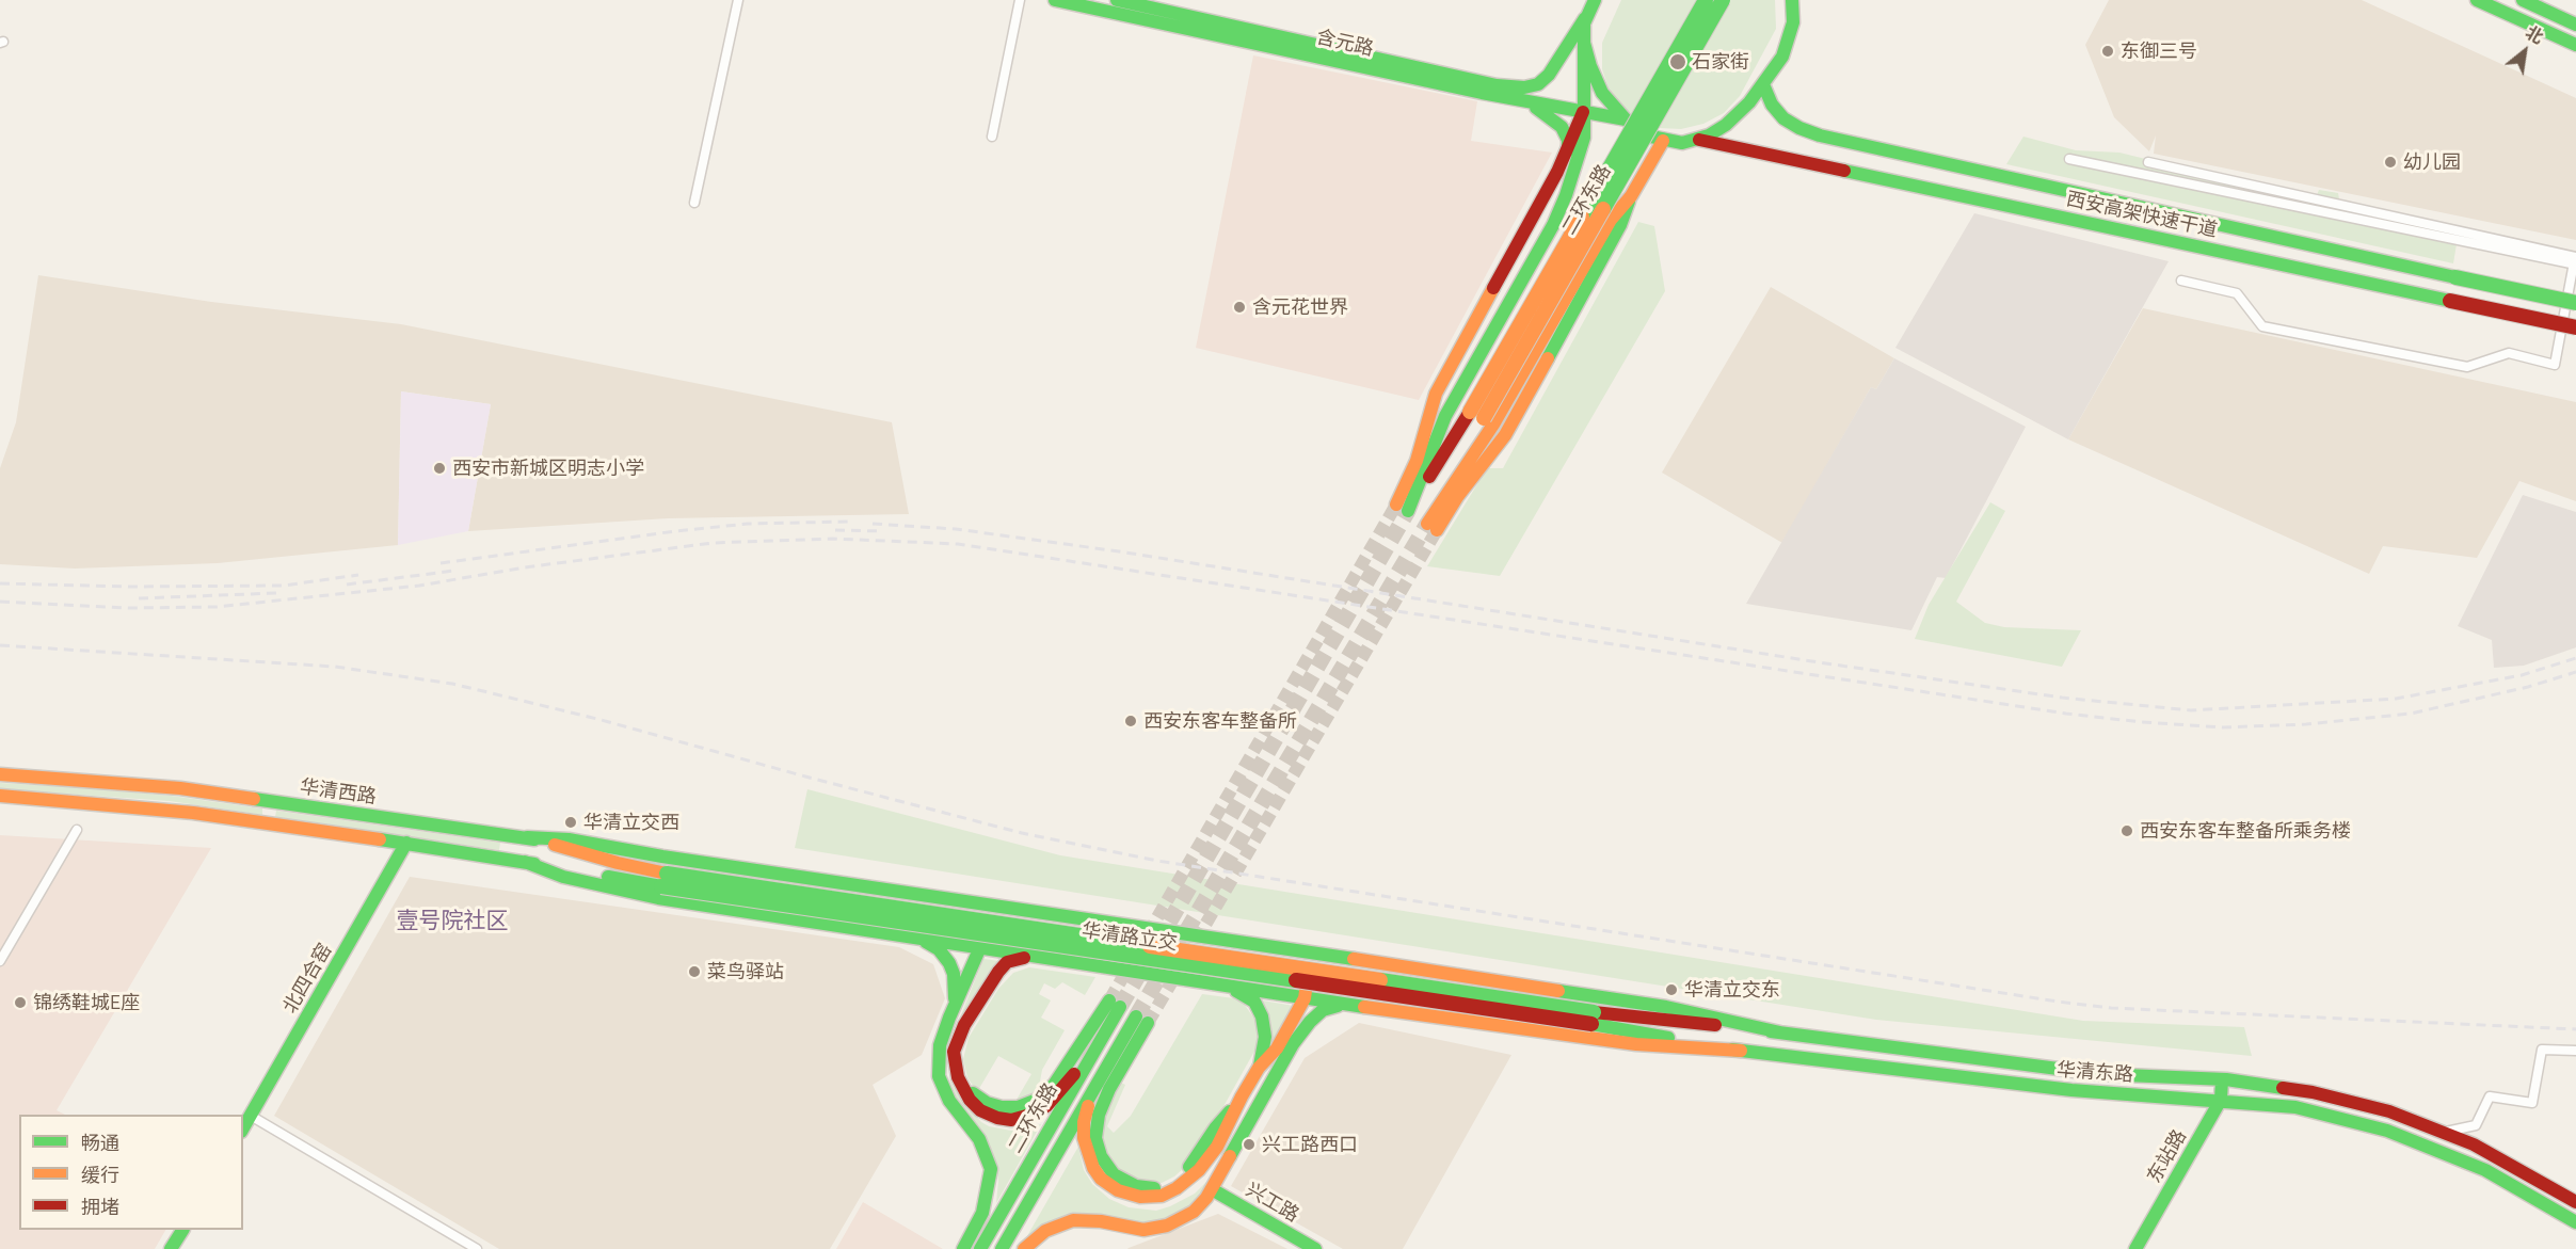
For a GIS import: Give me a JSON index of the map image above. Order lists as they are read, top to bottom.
{
  "streets": {
    "main road": [
      "含元路",
      "二环东路",
      "西安高架快速干道",
      "华清西路",
      "华清路立交",
      "北四合窑",
      "华清东路",
      "东站路",
      "兴工路"
    ]
  },
  "crossings": [
    ["华清西路", "华清路立交"],
    ["华清路立交", "华清东路"],
    ["华清东路", "东站路"]
  ],
  "districts": ["壹号院社区"],
  "places": [
    "东御三号",
    "石家街",
    "幼儿园",
    "含元花世界",
    "西安市新城区明志小学",
    "西安东客车整备所",
    "华清立交西",
    "西安东客车整备所乘务楼",
    "菜鸟驿站",
    "华清立交东",
    "锦绣鞋城E座",
    "兴工路西口"
  ],
  "legend": ["畅通", "缓行", "拥堵"],
  "north": "top right"
}
